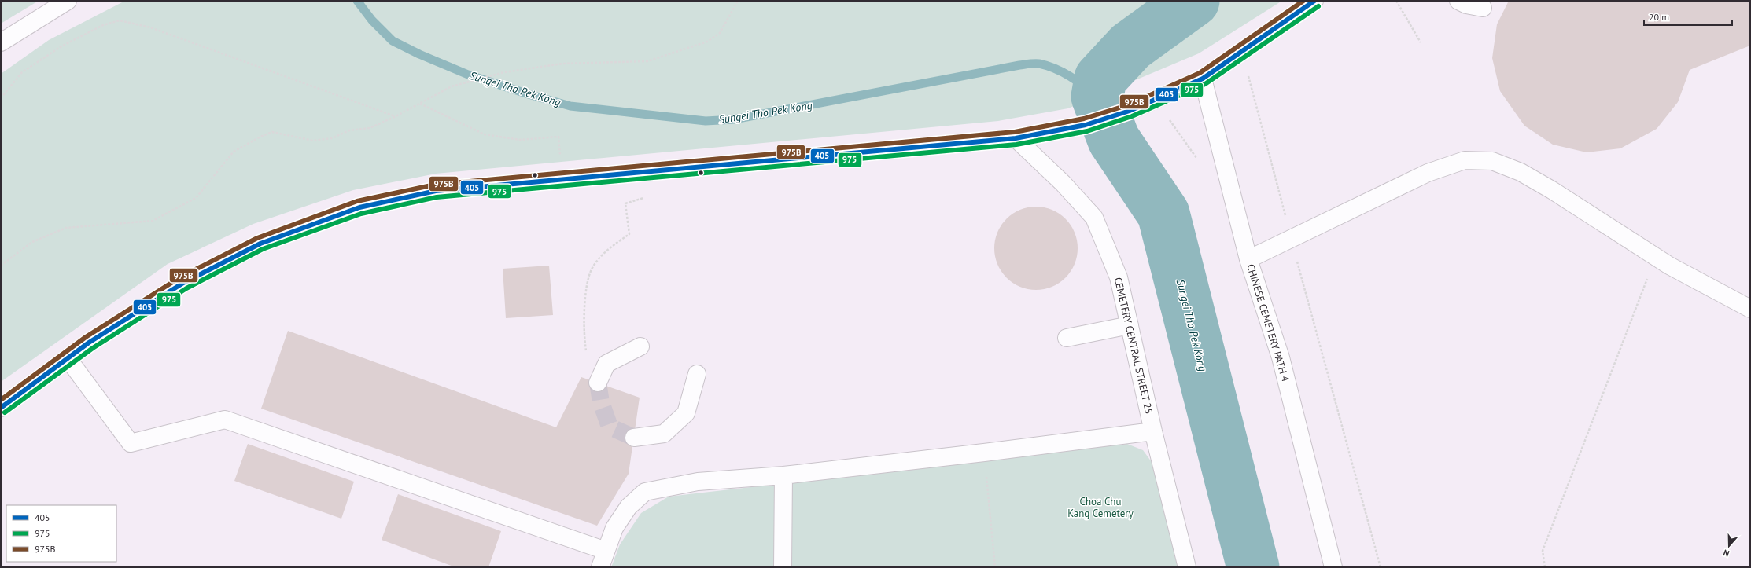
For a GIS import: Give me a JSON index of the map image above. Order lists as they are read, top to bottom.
{
  "streets": {
    "street": ["CHINESE CEMETERY PATH 4", "CEMETERY CENTRAL STREET 25"]
  },
  "water": ["Sungei Tho Pek Kong"],
  "parks": ["Choa Chu Kang Cemetery"],
  "lines": ["transit line 405", "transit line 975B", "transit line 975"],
  "legend": ["405", "975", "975B"],
  "scale_bar": "20 m",
  "north": "bottom"
}
